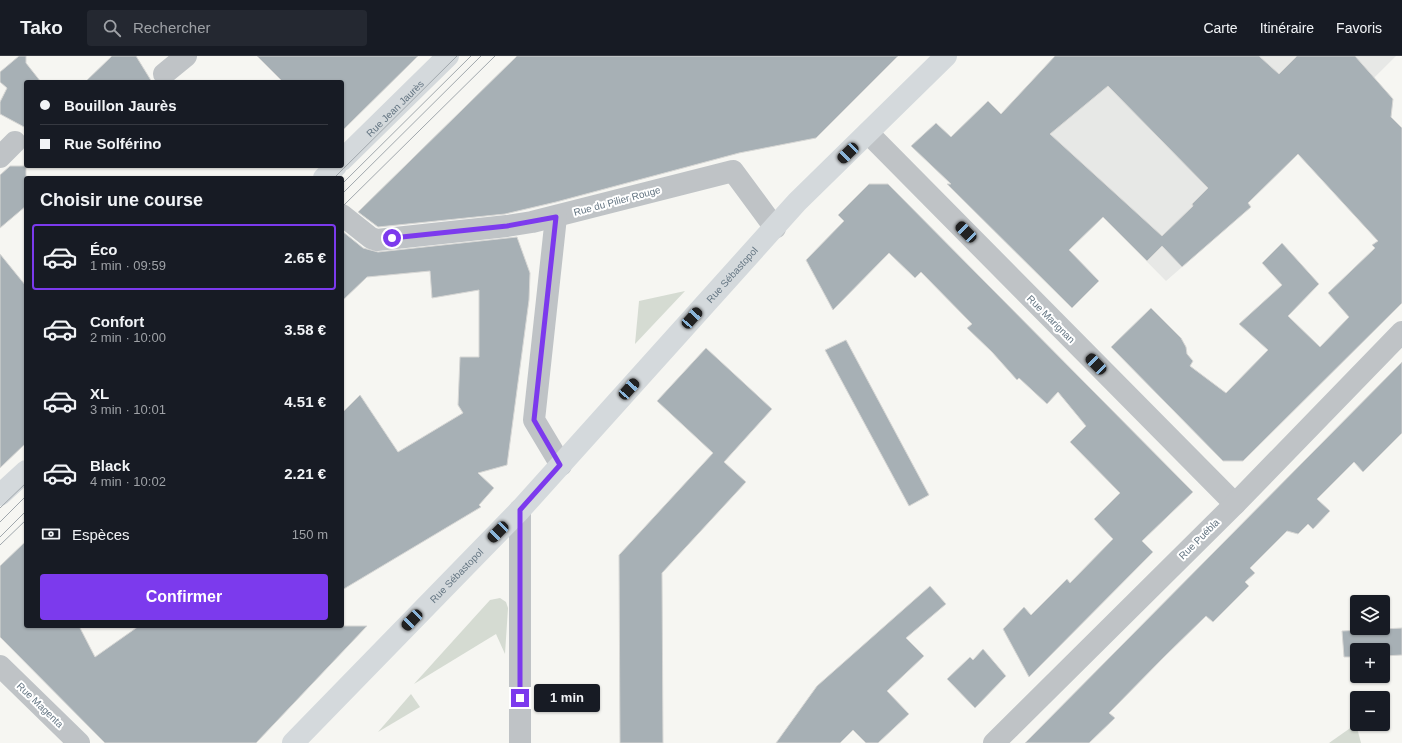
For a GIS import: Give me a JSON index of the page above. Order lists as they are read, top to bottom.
{
  "streets": {
    "main road": ["Rue Jean Jaurès", "Rue Sébastopol"],
    "street": [
      "Rue du Pilier Rouge",
      "Rue Marignan",
      "Rue Puébla",
      "Rue Magenta"
    ]
  },
  "crossings": [
    ["Rue du Pilier Rouge", "Rue Sébastopol"],
    ["Rue Sébastopol", "Rue Marignan"],
    ["Rue Marignan", "Rue Puébla"]
  ],
  "page": {
    "header": "Tako",
    "search": "Rechercher",
    "nav": ["Carte", "Itinéraire", "Favoris"],
    "banner": ["Bouillon Jaurès", "Rue Solférino"],
    "heading": "Choisir une course",
    "list": [
      {
        "name": "Éco",
        "note": "1 min · 09:59",
        "value": "2.65 €"
      },
      {
        "name": "Confort",
        "note": "2 min · 10:00",
        "value": "3.58 €"
      },
      {
        "name": "XL",
        "note": "3 min · 10:01",
        "value": "4.51 €"
      },
      {
        "name": "Black",
        "note": "4 min · 10:02",
        "value": "2.21 €"
      }
    ],
    "pay": ["Espèces", "150 m"],
    "buttons": "Confirmer",
    "map_buttons": ["+", "−"],
    "bubble": "1 min"
  }
}
